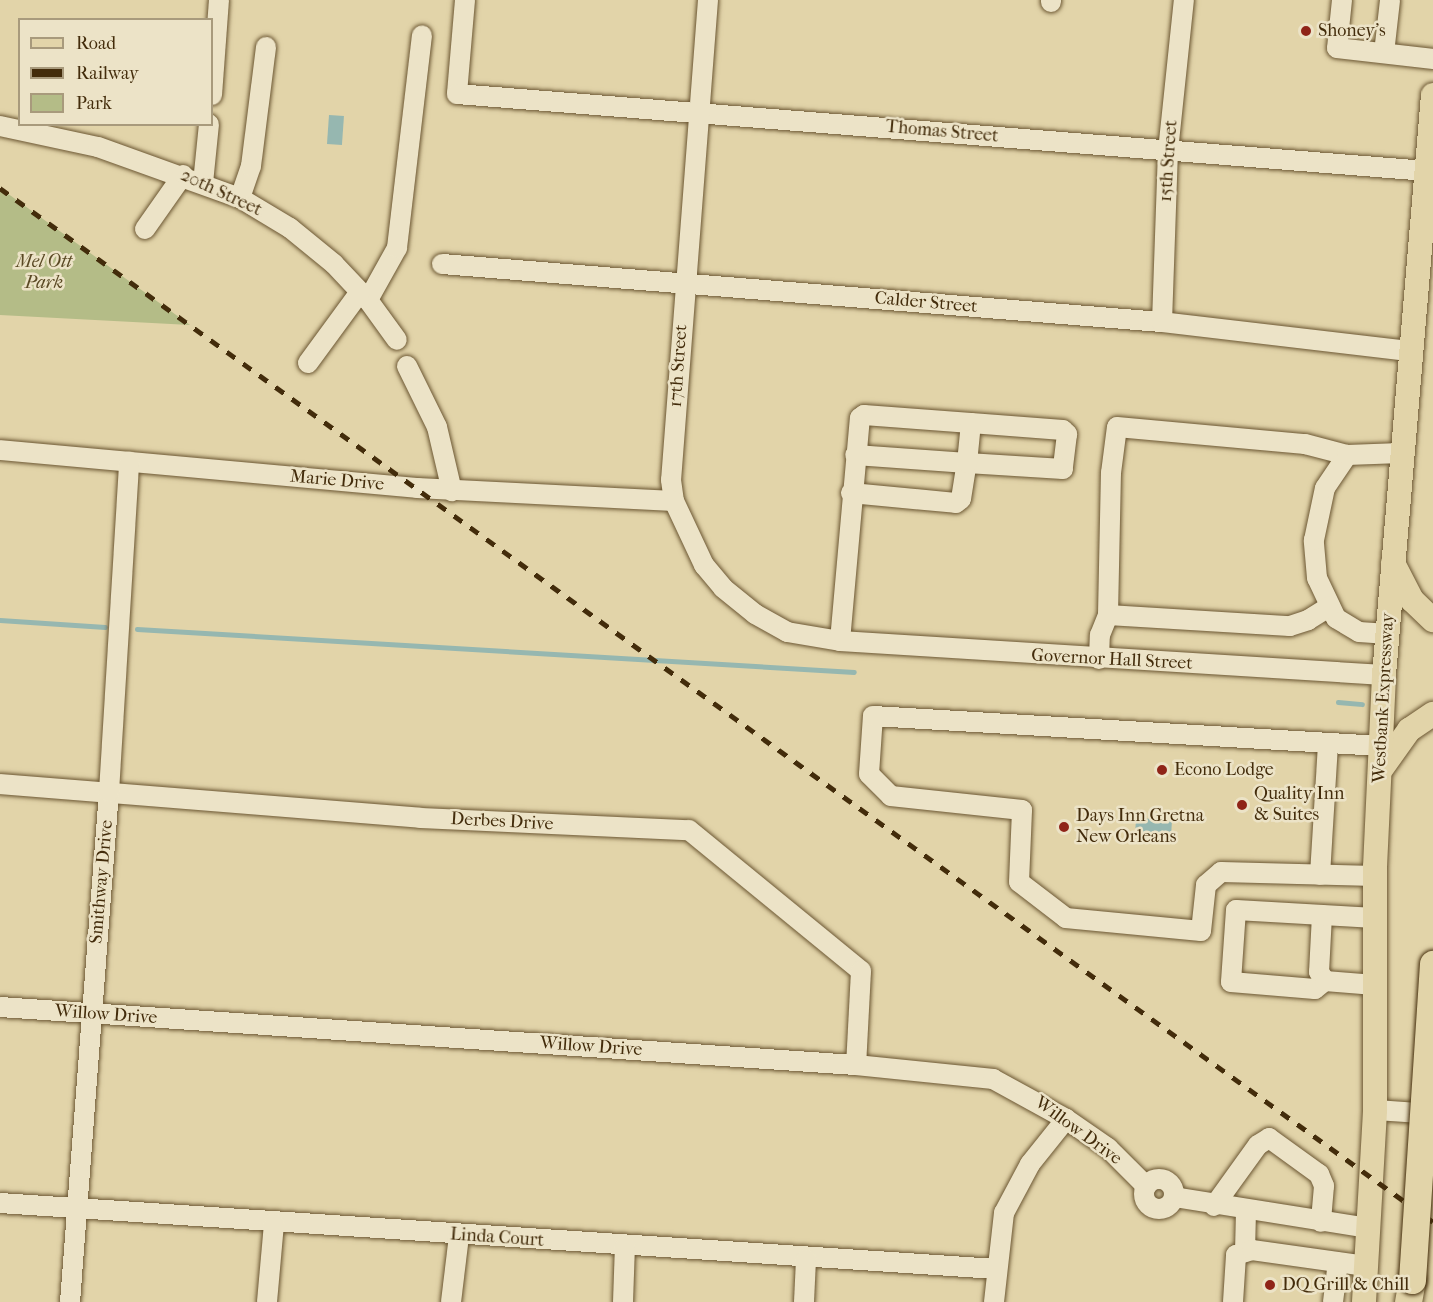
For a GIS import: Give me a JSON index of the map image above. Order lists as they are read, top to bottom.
{
  "streets": {
    "main road": ["Westbank Expressway"],
    "street": [
      "Thomas Street",
      "15th Street",
      "20th Street",
      "Calder Street",
      "17th Street",
      "Marie Drive",
      "Governor Hall Street",
      "Derbes Drive",
      "Smithway Drive",
      "Willow Drive",
      "Linda Court"
    ]
  },
  "crossings": [
    ["Thomas Street", "15th Street"],
    ["Thomas Street", "17th Street"],
    ["Thomas Street", "Westbank Expressway"],
    ["15th Street", "Calder Street"],
    ["Calder Street", "17th Street"],
    ["Calder Street", "Westbank Expressway"],
    ["17th Street", "Marie Drive"],
    ["17th Street", "Governor Hall Street"],
    ["Marie Drive", "Smithway Drive"],
    ["Governor Hall Street", "Westbank Expressway"],
    ["Westbank Expressway", "Willow Drive"],
    ["Derbes Drive", "Smithway Drive"],
    ["Derbes Drive", "Willow Drive"],
    ["Smithway Drive", "Willow Drive"],
    ["Smithway Drive", "Linda Court"]
  ],
  "parks": ["Mel Ott Park"],
  "places": [
    "Shoney's",
    "Econo Lodge",
    "Quality Inn & Suites",
    "Days Inn Gretna New Orleans",
    "DQ Grill & Chill"
  ],
  "legend": ["Road", "Railway", "Park"]
}
